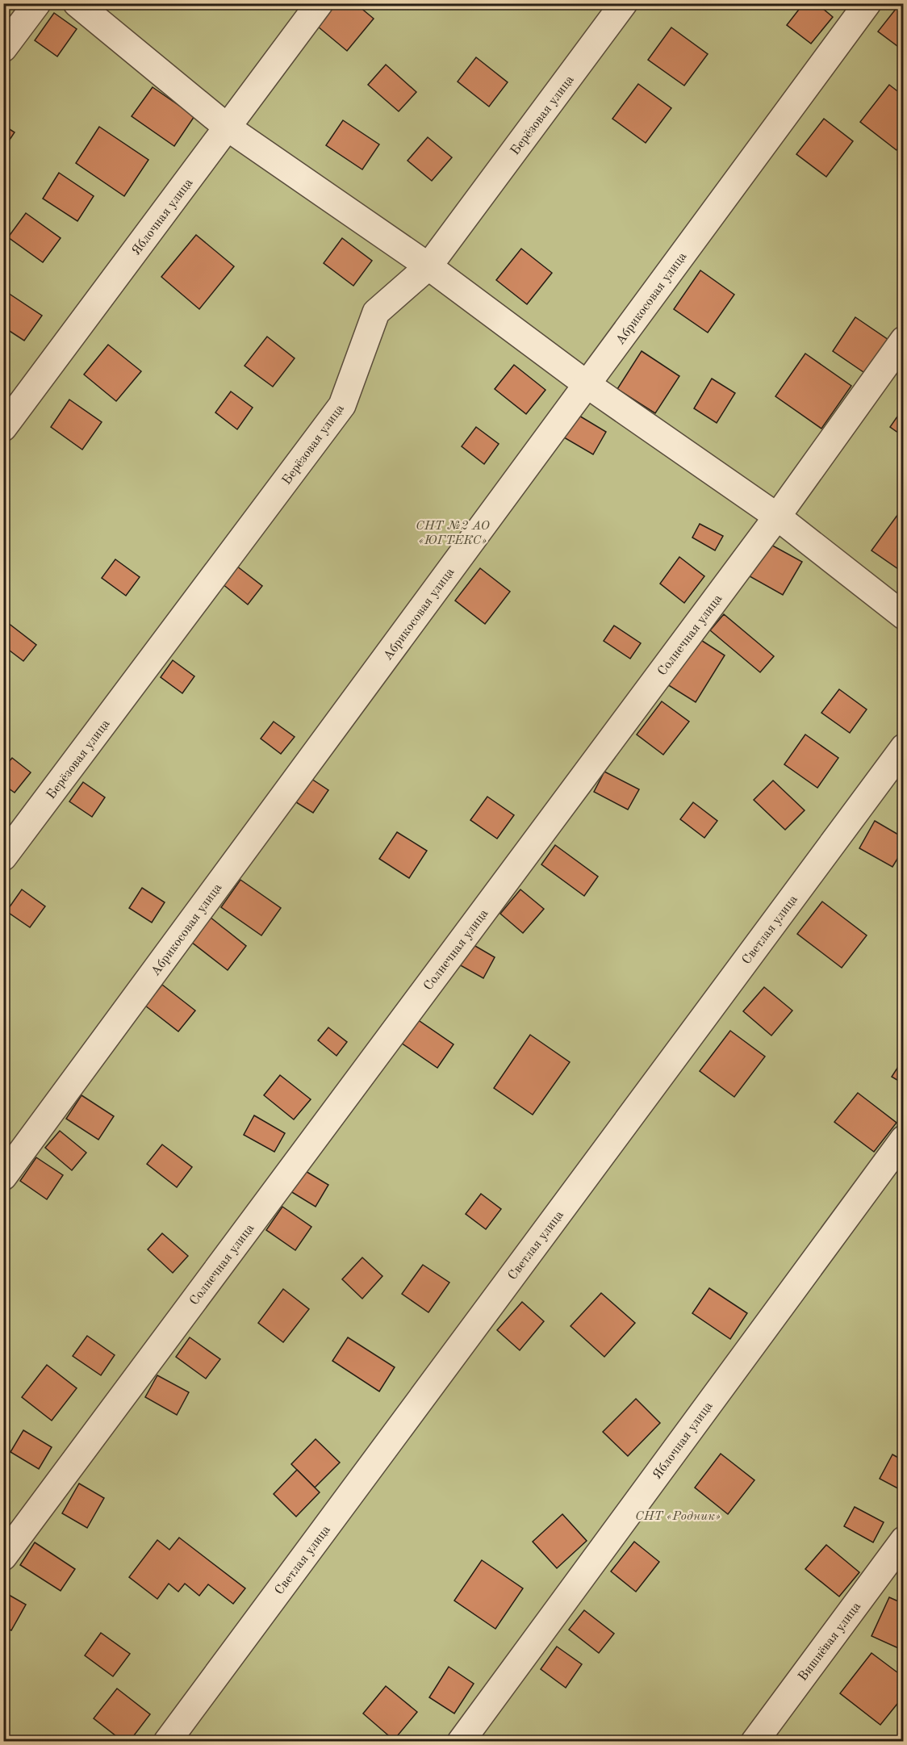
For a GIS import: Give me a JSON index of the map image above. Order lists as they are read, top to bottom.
{
  "streets": {
    "street": [
      "Берёзовая улица",
      "Яблочная улица",
      "Абрикосовая улица",
      "Солнечная улица",
      "Светлая улица",
      "Вишнёвая улица"
    ]
  },
  "parks": ["СНТ №2 АО «ЮГТЕКС»", "СНТ «Родник»"]
}
